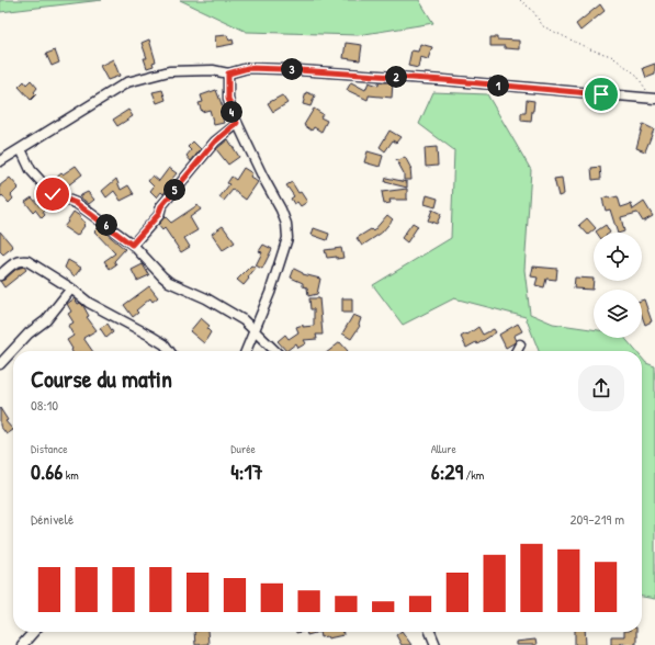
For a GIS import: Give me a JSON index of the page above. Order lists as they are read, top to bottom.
{
  "page": {
    "pins": [
      "3",
      "2",
      "1",
      "4",
      "5",
      "6"
    ],
    "heading": ["Course du matin", "08:10"],
    "stats": [
      ["Distance", "0.66 km"],
      ["Durée", "4:17"],
      ["Allure", "6:29 /km"]
    ],
    "chart": ["Dénivelé", "209–219 m"]
  }
}
